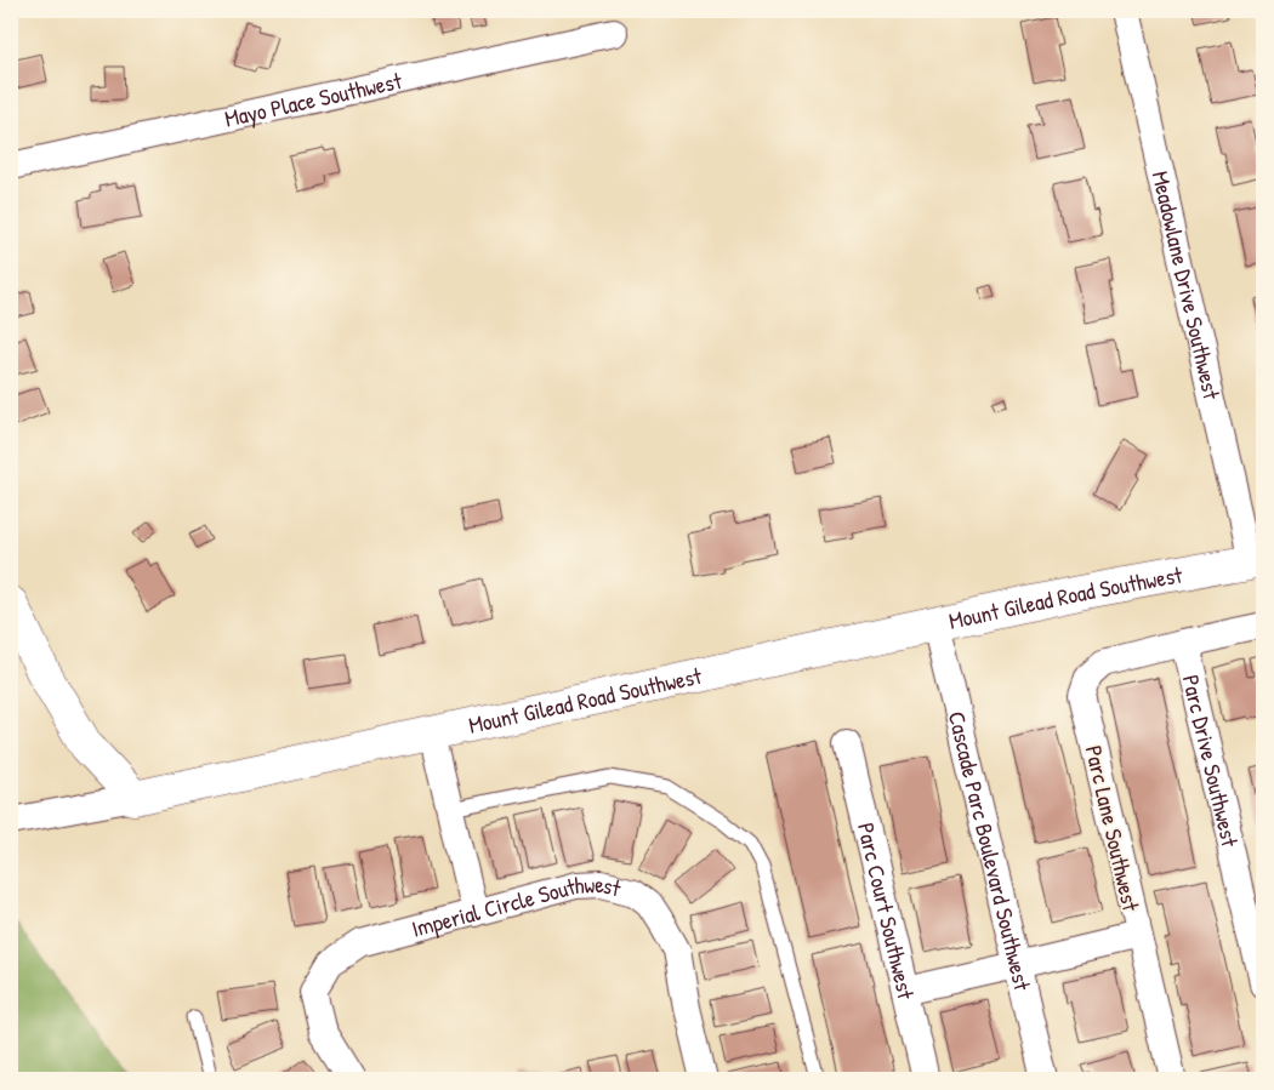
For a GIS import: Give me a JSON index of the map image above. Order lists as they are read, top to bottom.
{
  "streets": {
    "street": [
      "Mayo Place Southwest",
      "Meadowlane Drive Southwest",
      "Mount Gilead Road Southwest",
      "Parc Drive Southwest",
      "Parc Lane Southwest",
      "Cascade Parc Boulevard Southwest",
      "Imperial Circle Southwest",
      "Parc Court Southwest"
    ]
  },
  "crossings": [
    ["Meadowlane Drive Southwest", "Mount Gilead Road Southwest"],
    ["Mount Gilead Road Southwest", "Cascade Parc Boulevard Southwest"],
    ["Parc Drive Southwest", "Parc Lane Southwest"]
  ]
}
